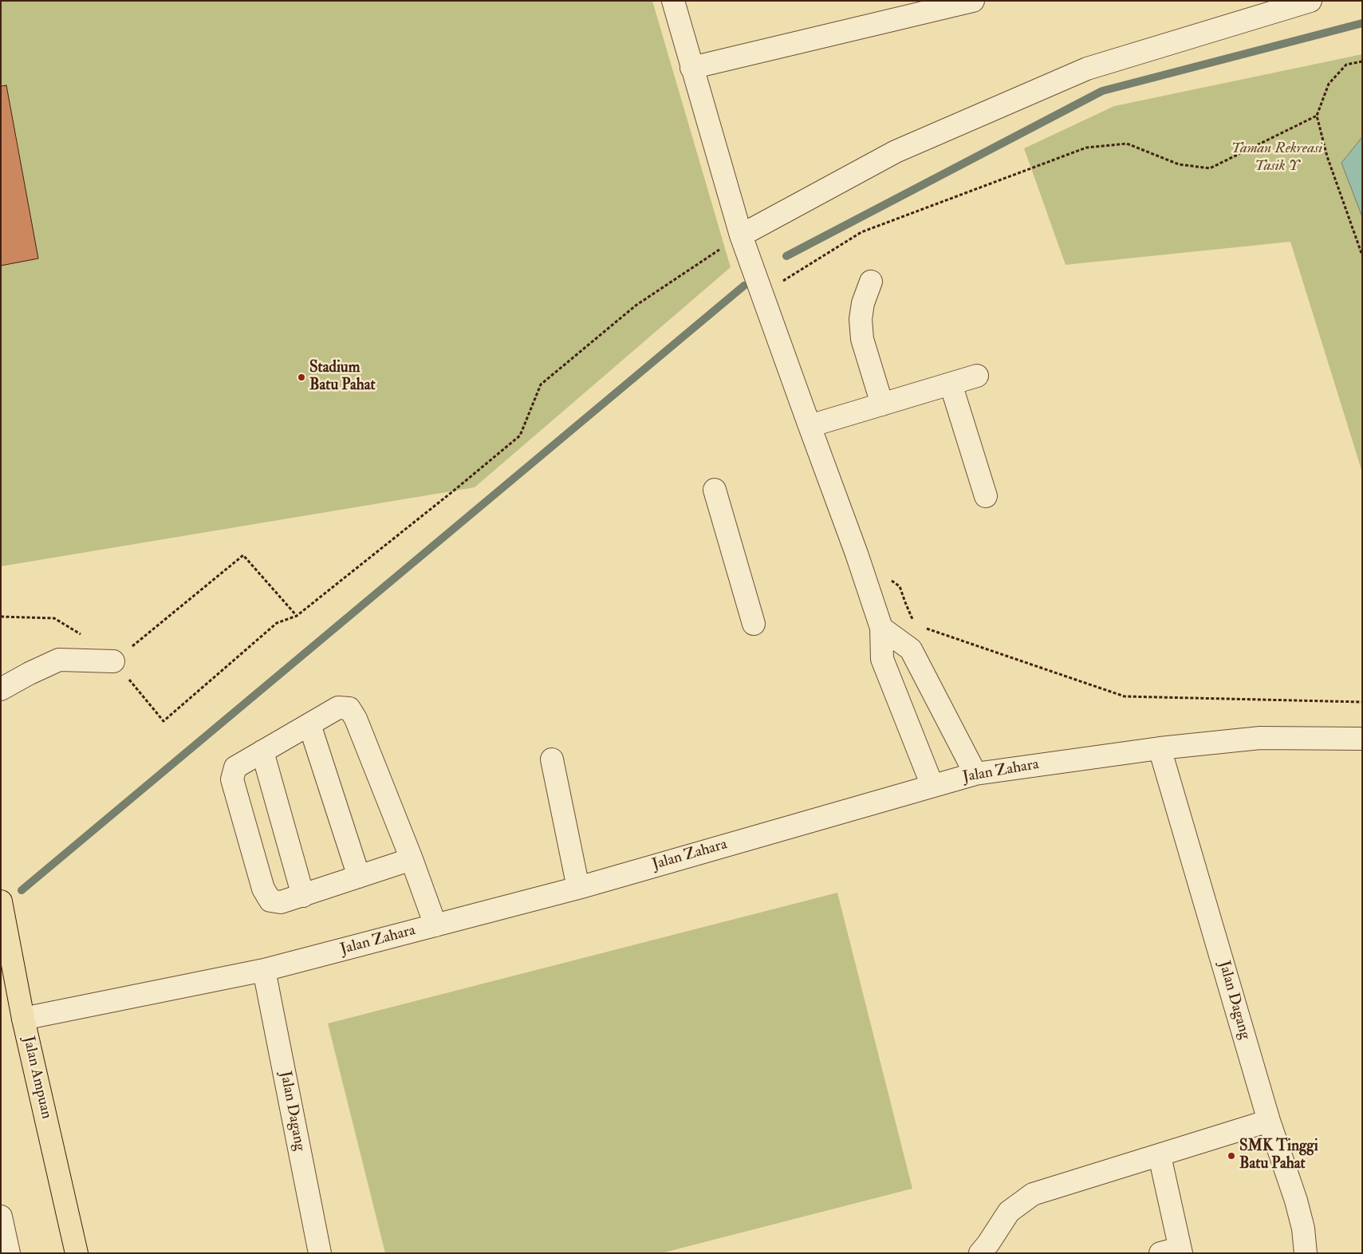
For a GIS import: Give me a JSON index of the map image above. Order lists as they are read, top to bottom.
{
  "streets": {
    "main road": ["Jalan Ampuan"],
    "street": ["Jalan Zahara", "Jalan Dagang"]
  },
  "crossings": [
    ["Jalan Zahara", "Jalan Dagang"],
    ["Jalan Zahara", "Jalan Ampuan"]
  ],
  "parks": ["Taman Rekreasi Tasik Y"],
  "places": ["Stadium Batu Pahat", "SMK Tinggi Batu Pahat"]
}
